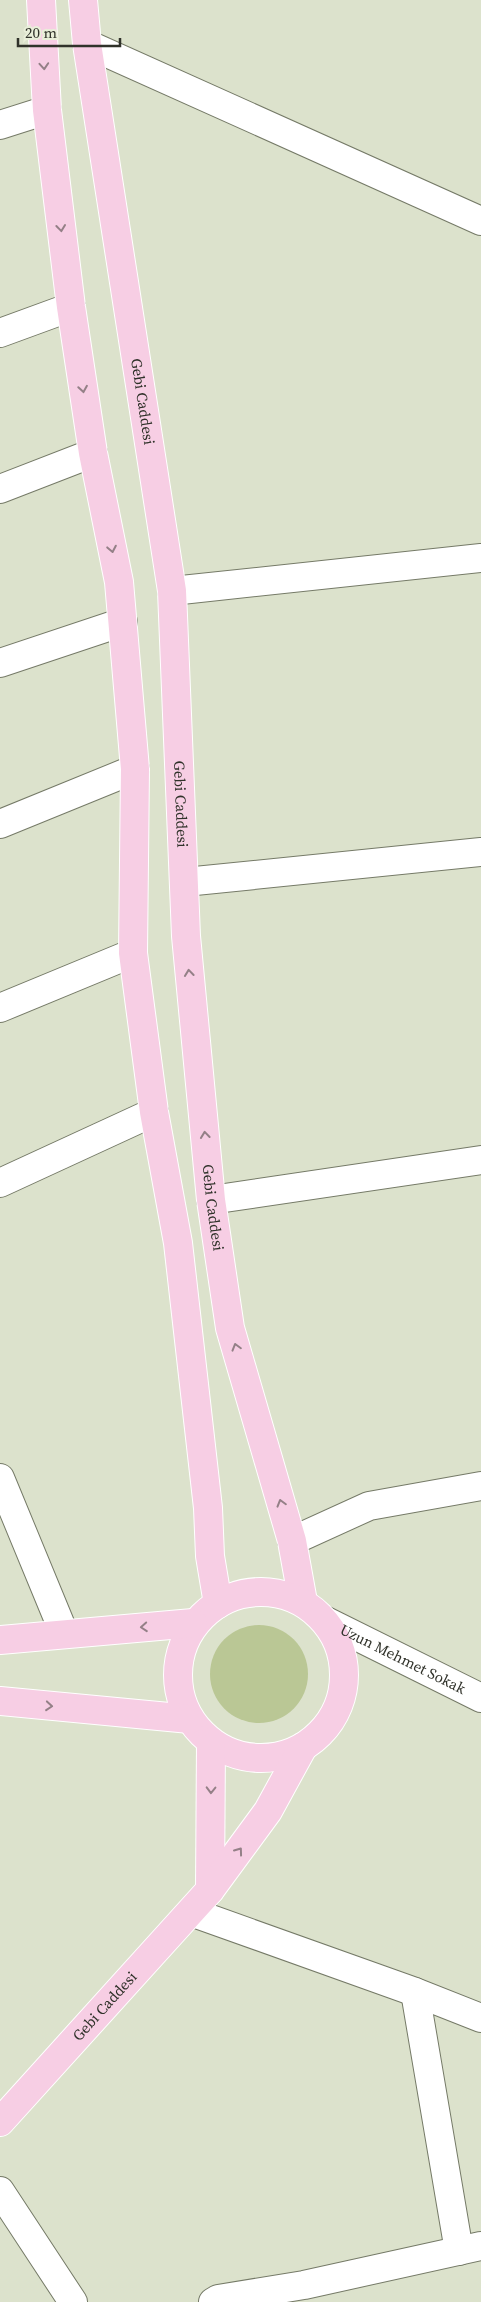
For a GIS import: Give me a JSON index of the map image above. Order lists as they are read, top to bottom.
{
  "streets": {
    "main road": ["Gebi Caddesi"],
    "street": ["Uzun Mehmet Sokak"]
  },
  "crossings": [
    ["Gebi Caddesi", "Uzun Mehmet Sokak"]
  ],
  "scale_bar": "20 m"
}
